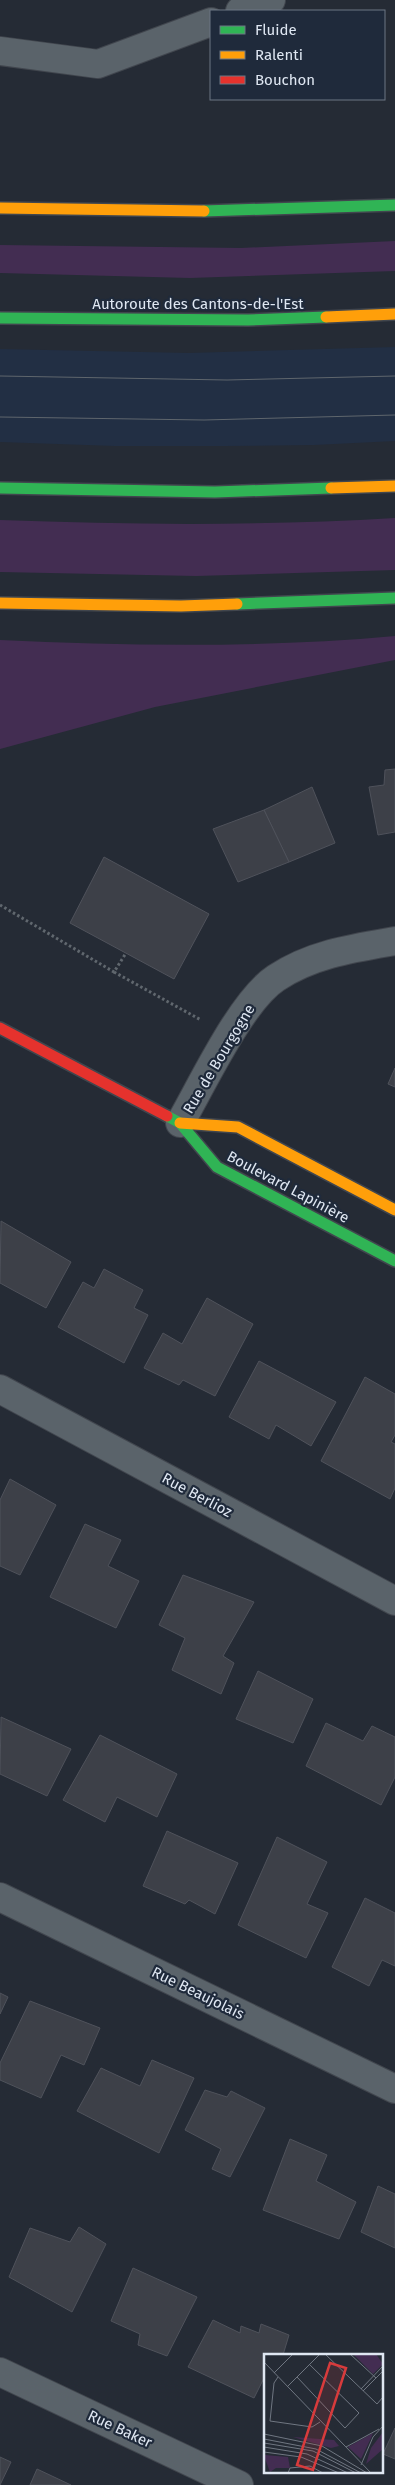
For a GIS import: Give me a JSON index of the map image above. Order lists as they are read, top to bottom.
{
  "streets": {
    "main road": ["Autoroute des Cantons-de-l'Est", "Boulevard Lapinière"],
    "street": [
      "Rue de Bourgogne",
      "Rue Berlioz",
      "Rue Beaujolais",
      "Rue Baker"
    ]
  },
  "crossings": [
    ["Rue de Bourgogne", "Boulevard Lapinière"]
  ],
  "legend": ["Fluide", "Ralenti", "Bouchon"]
}
